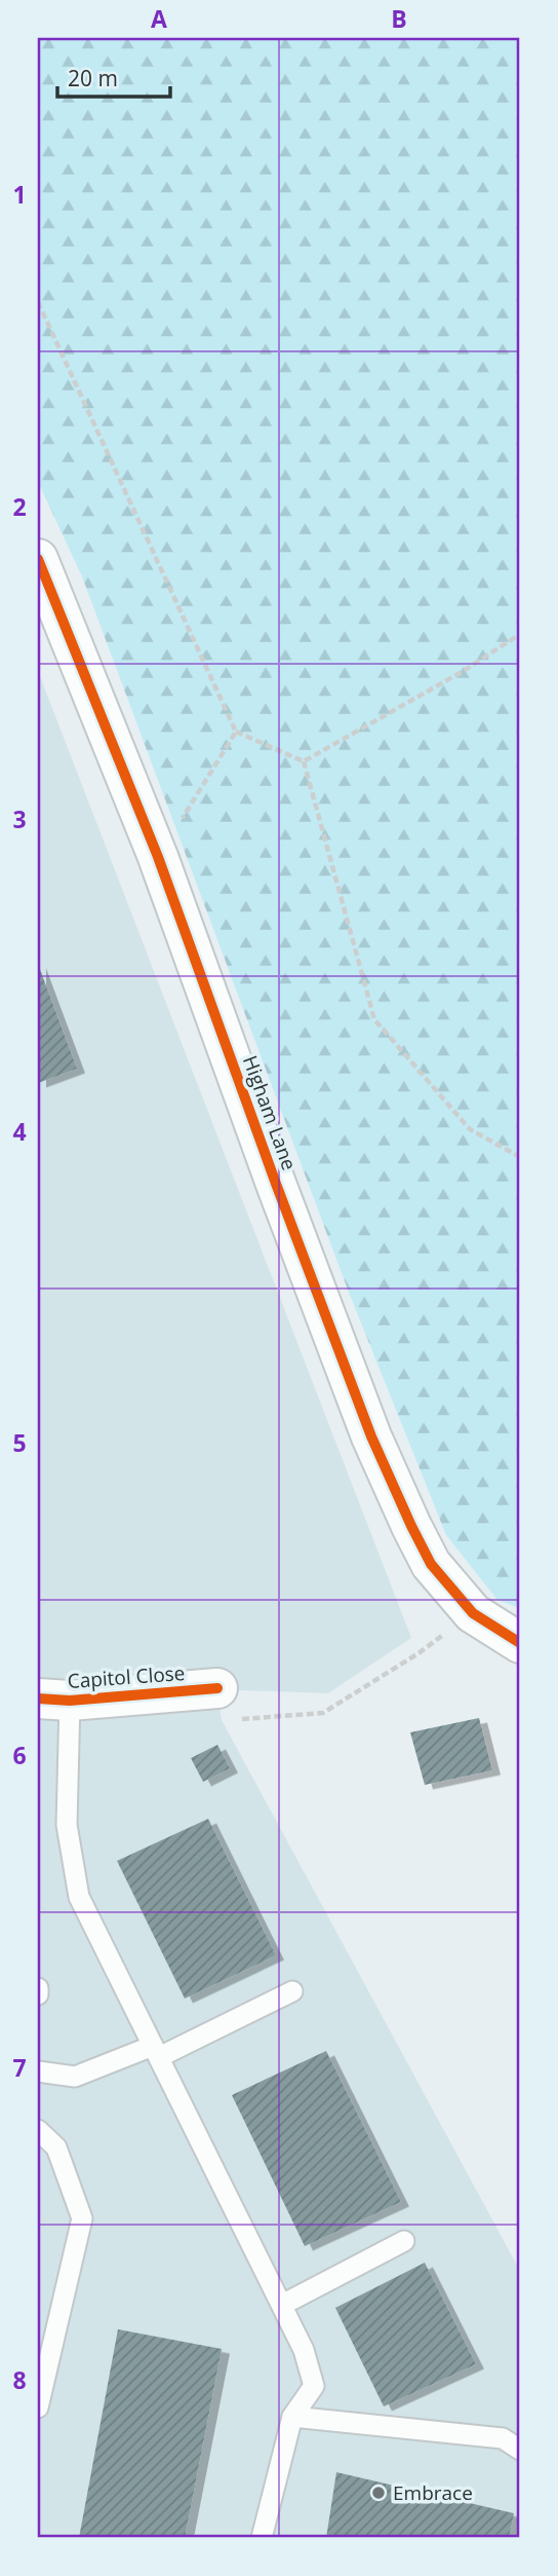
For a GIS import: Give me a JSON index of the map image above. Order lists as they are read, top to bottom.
{
  "streets": {
    "street": ["Higham Lane", "Capitol Close"]
  },
  "places": ["Embrace"],
  "scale_bar": "20 m",
  "grid": {
    "columns": ["A", "B"],
    "rows": [
      "1",
      "2",
      "3",
      "4",
      "5",
      "6",
      "7",
      "8"
    ]
  }
}
